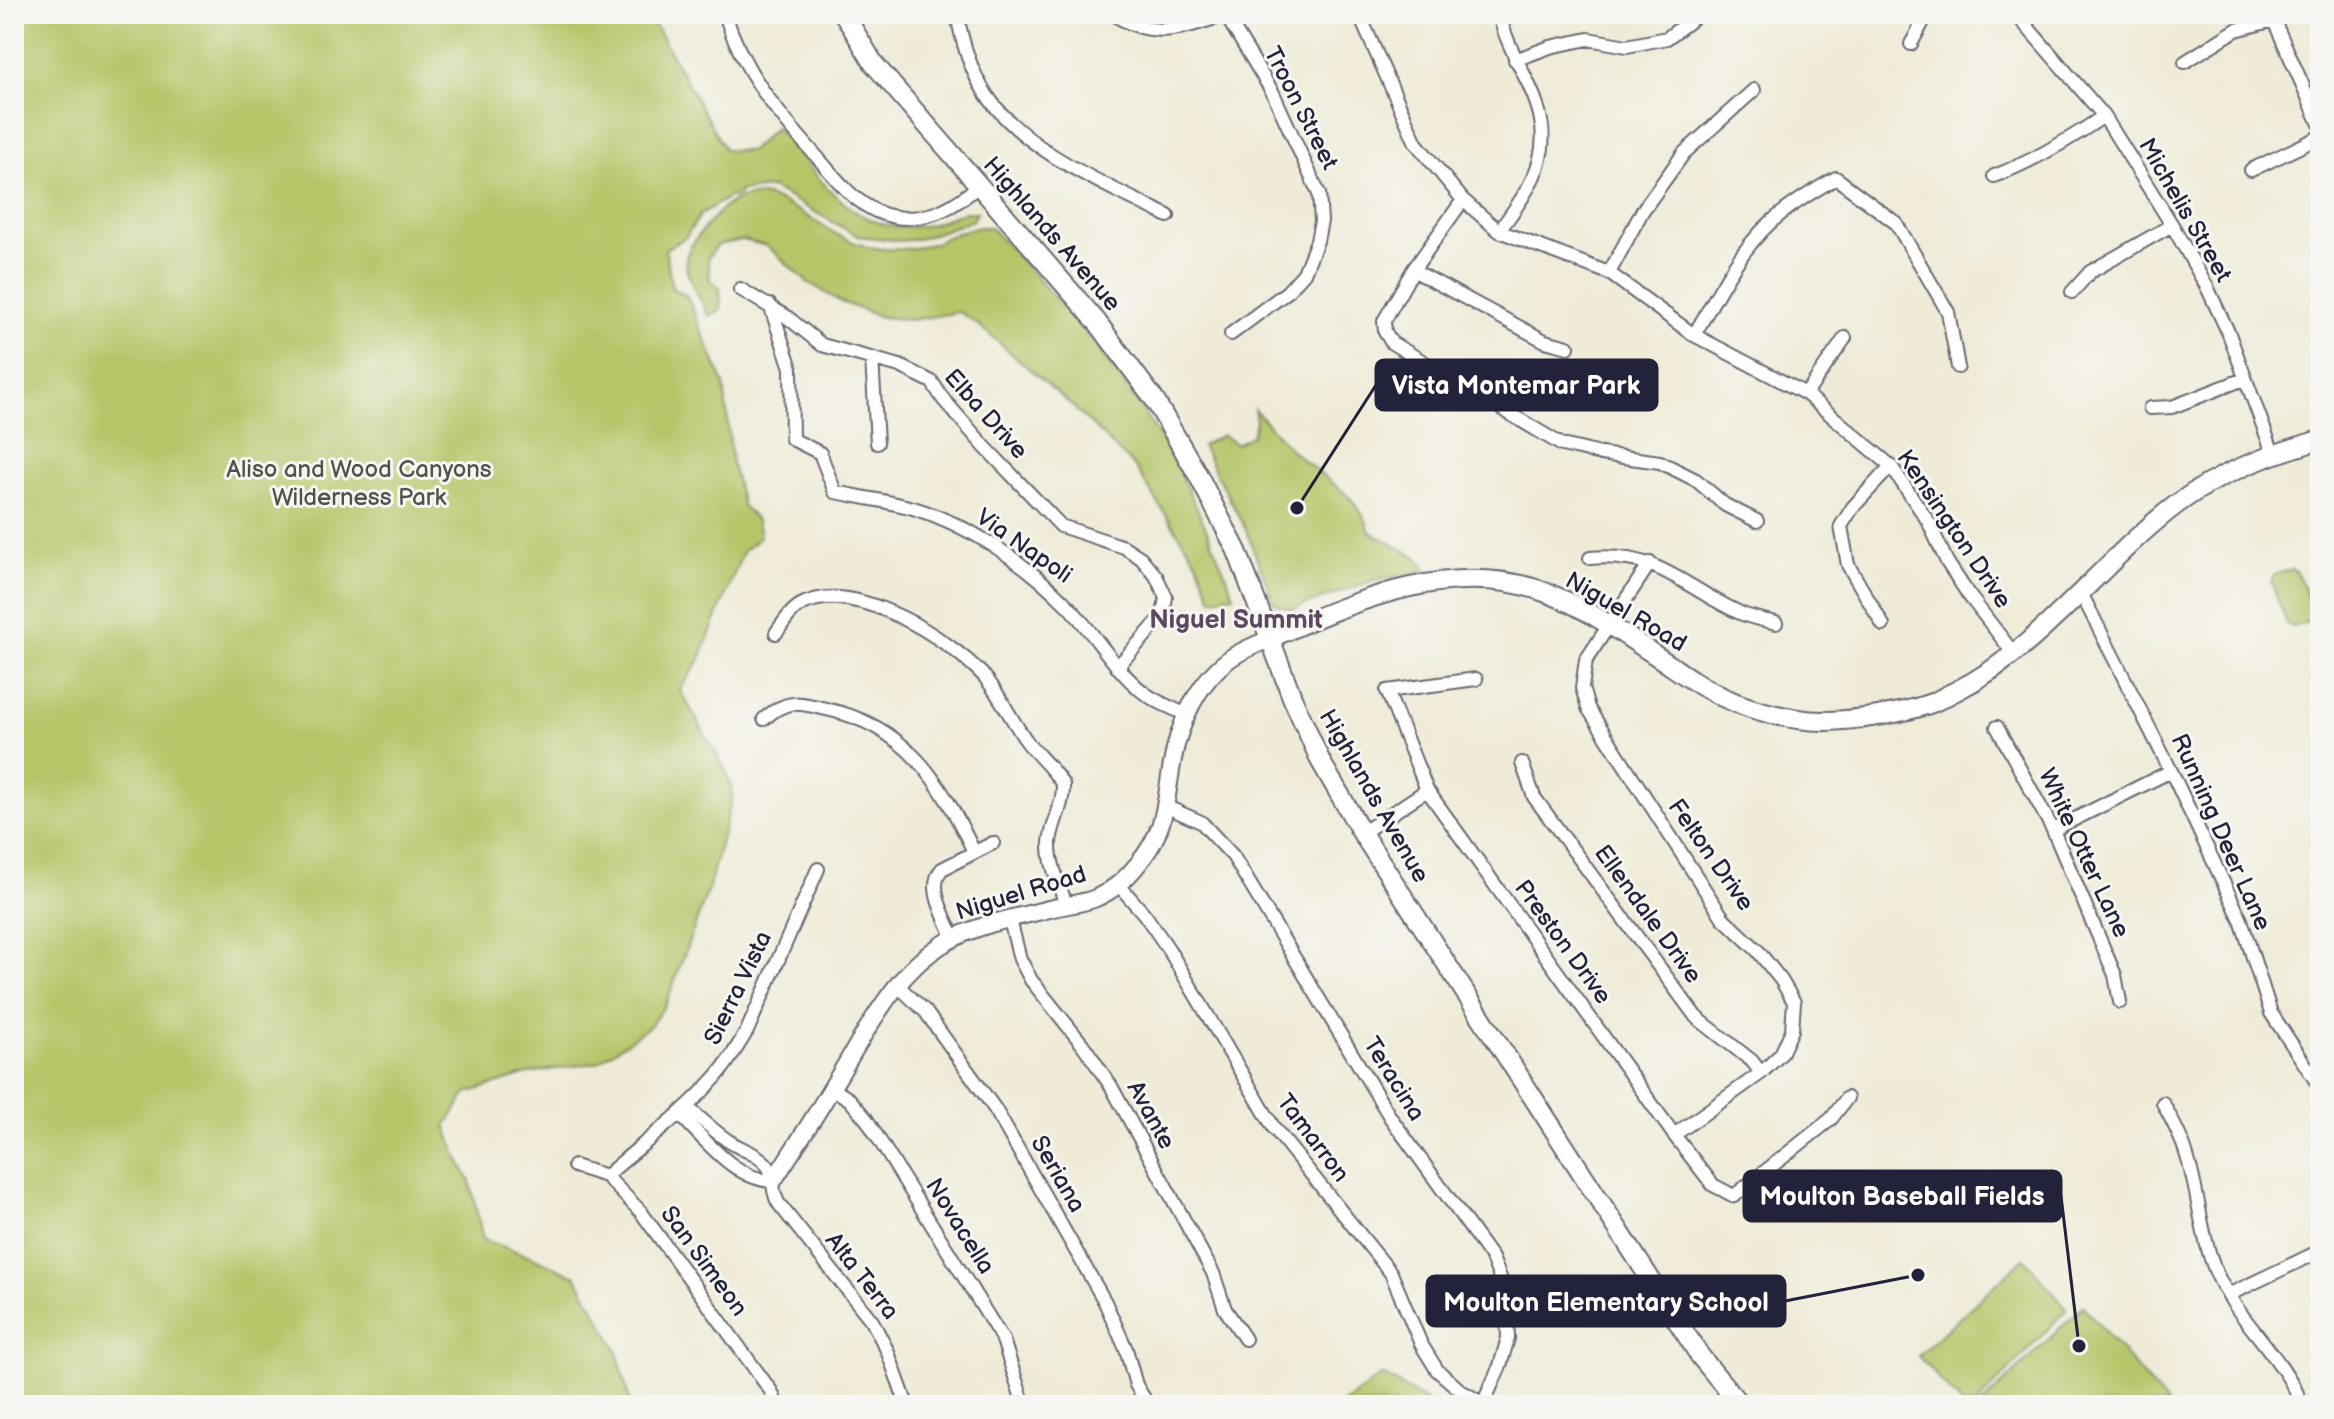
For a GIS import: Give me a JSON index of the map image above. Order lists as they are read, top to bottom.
{
  "streets": {
    "main road": ["Highlands Avenue", "Niguel Road"],
    "street": [
      "Troon Street",
      "Michelis Street",
      "Elba Drive",
      "Kensington Drive",
      "Via Napoli",
      "Running Deer Lane",
      "White Otter Lane",
      "Felton Drive",
      "Ellendale Drive",
      "Preston Drive",
      "Sierra Vista",
      "Teracina",
      "Avante",
      "Tamarron",
      "Seriana",
      "Novacella",
      "San Simeon",
      "Alta Terra"
    ]
  },
  "crossings": [
    ["Michelis Street", "Niguel Road"],
    ["Highlands Avenue", "Niguel Road"],
    ["Elba Drive", "Via Napoli"],
    ["Kensington Drive", "Niguel Road"],
    ["Via Napoli", "Niguel Road"],
    ["Niguel Road", "Running Deer Lane"],
    ["Niguel Road", "Felton Drive"],
    ["Niguel Road", "Teracina"],
    ["Niguel Road", "Avante"],
    ["Niguel Road", "Tamarron"],
    ["Niguel Road", "Seriana"],
    ["Niguel Road", "Novacella"],
    ["Niguel Road", "Alta Terra"],
    ["Felton Drive", "Ellendale Drive"],
    ["Felton Drive", "Preston Drive"],
    ["Sierra Vista", "San Simeon"],
    ["Sierra Vista", "Alta Terra"],
    ["Teracina", "Tamarron"]
  ],
  "districts": ["Niguel Summit"],
  "parks": ["Aliso and Wood Canyons Wilderness Park"],
  "places": ["Vista Montemar Park", "Moulton Elementary School", "Moulton Baseball Fields"]
}
